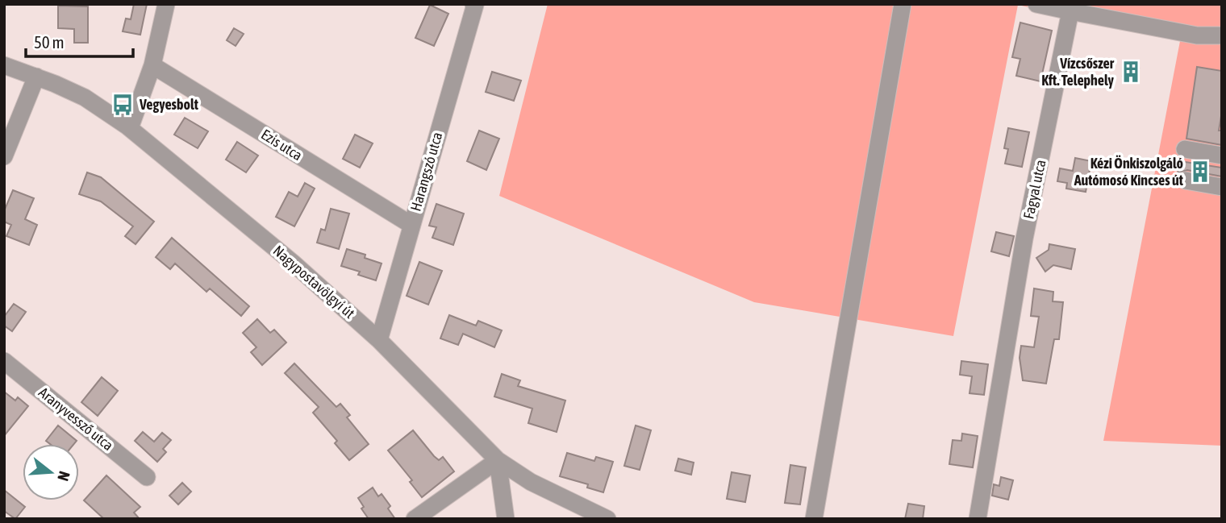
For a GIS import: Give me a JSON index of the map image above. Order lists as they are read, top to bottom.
{
  "streets": {
    "street": [
      "Ezis utca",
      "Harangszó utca",
      "Fagyal utca",
      "Nagypostavölgyi út",
      "Aranyvessző utca"
    ]
  },
  "crossings": [
    ["Ezis utca", "Harangszó utca"],
    ["Harangszó utca", "Nagypostavölgyi út"]
  ],
  "places": {
    "building": ["Vízcsőszer Kft. Telephely", "Kézi Önkiszolgáló Autómosó Kincses út"],
    "bus stop": ["Vegyesbolt"]
  },
  "scale_bar": "50 m",
  "north": "right"
}
